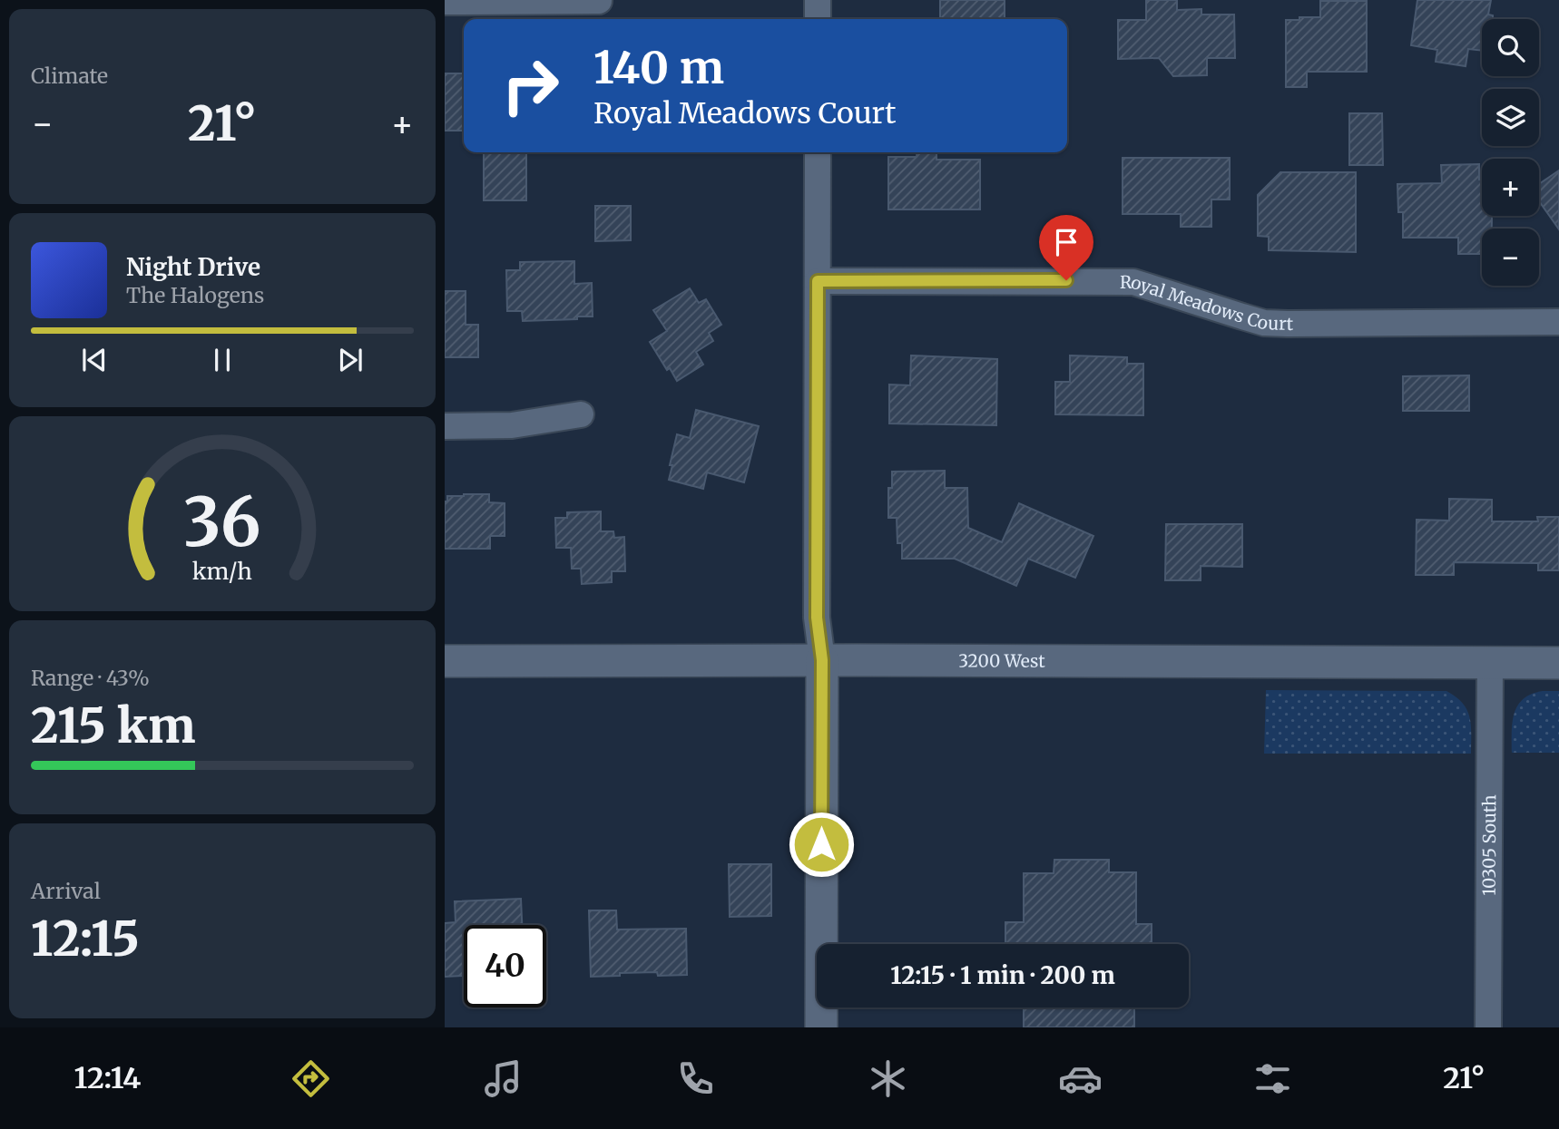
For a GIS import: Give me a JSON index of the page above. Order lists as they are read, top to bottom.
{
  "streets": {
    "street": ["Royal Meadows Court", "3200 West", "10305 South"]
  },
  "crossings": [
    ["3200 West", "10305 South"]
  ],
  "page": {
    "tile": [
      "Climate",
      ["Range · 43%", "215 km"],
      ["Arrival", "12:15"]
    ],
    "map_buttons": ["+", "−"],
    "turn": ["140 m", "Royal Meadows Court"],
    "heat": ["−", "21°", "+"],
    "song": ["Night Drive", "The Halogens"],
    "limit": "40",
    "trip": "12:15 · 1 min · 200 m",
    "tabs": ["12:14", "21°"],
    "gauge": ["36", "km/h"]
  }
}
